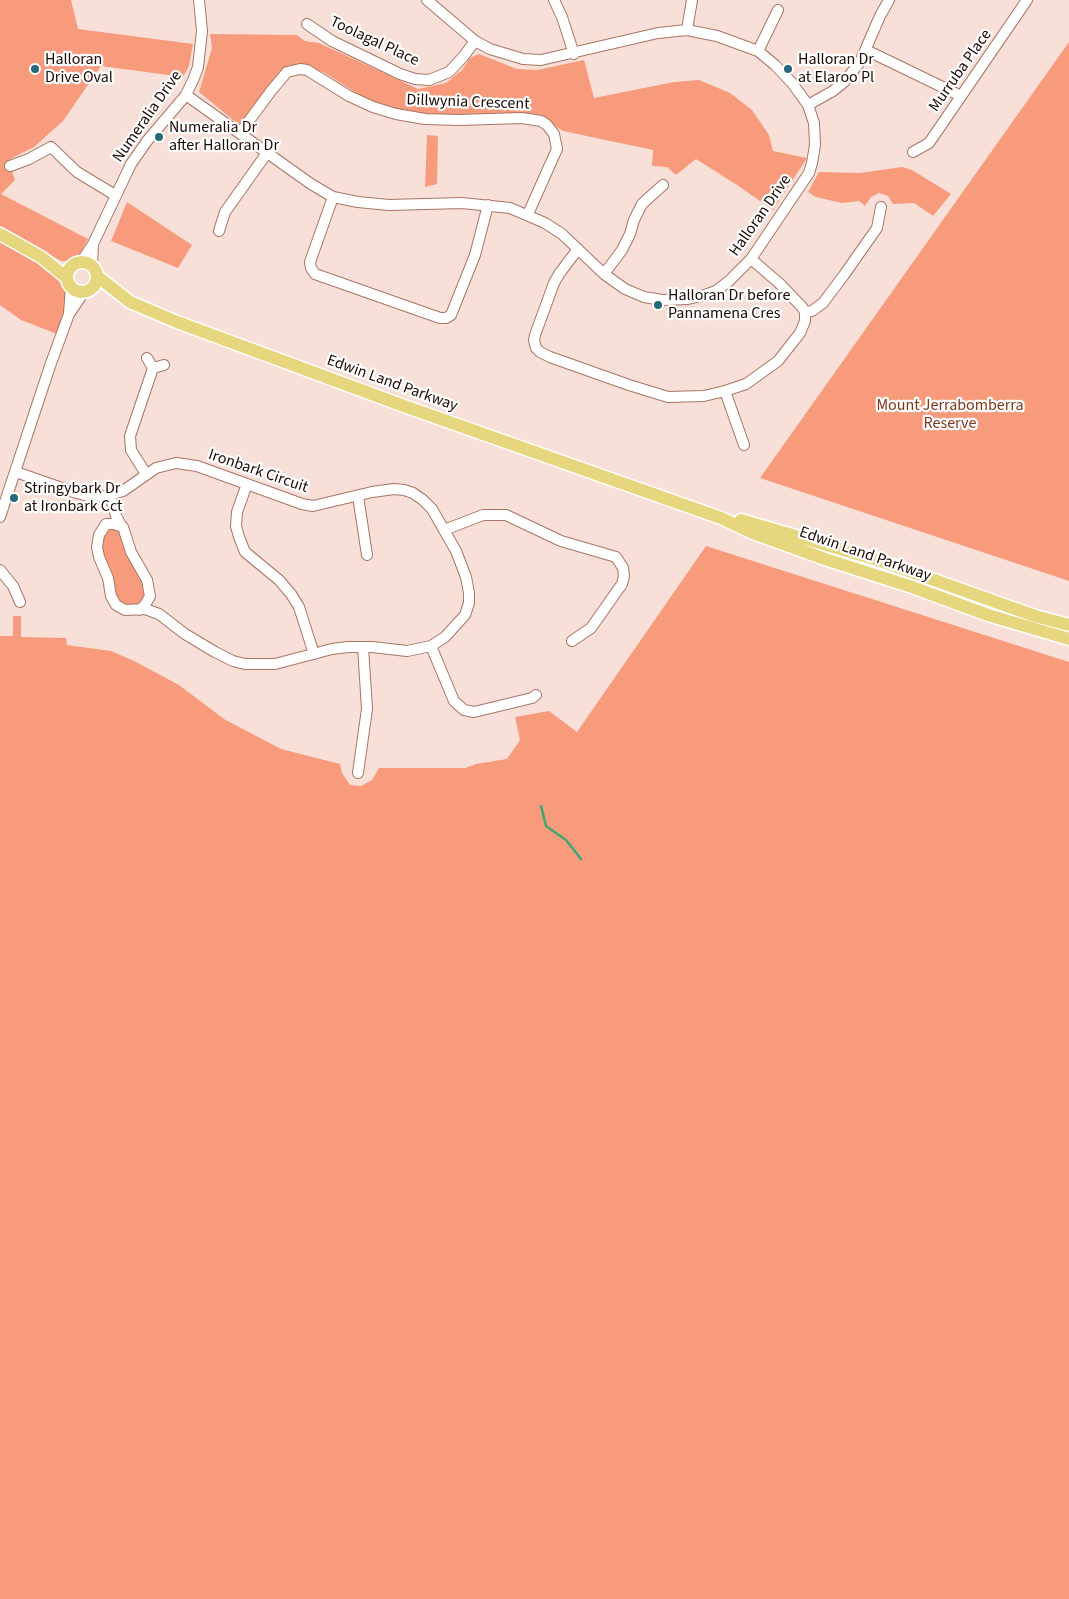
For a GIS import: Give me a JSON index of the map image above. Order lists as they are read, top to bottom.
{
  "streets": {
    "main road": ["Edwin Land Parkway"],
    "street": [
      "Toolagal Place",
      "Murruba Place",
      "Dillwynia Crescent",
      "Numeralia Drive",
      "Halloran Drive",
      "Ironbark Circuit"
    ]
  },
  "crossings": [
    ["Toolagal Place", "Halloran Drive"],
    ["Dillwynia Crescent", "Halloran Drive"],
    ["Numeralia Drive", "Halloran Drive"],
    ["Numeralia Drive", "Edwin Land Parkway"],
    ["Numeralia Drive", "Ironbark Circuit"]
  ],
  "parks": ["Mount Jerrabomberra Reserve"],
  "places": [
    "Halloran Drive Oval",
    "Halloran Dr at Elaroo Pl",
    "Numeralia Dr after Halloran Dr",
    "Halloran Dr before Pannamena Cres",
    "Stringybark Dr at Ironbark Cct"
  ]
}
